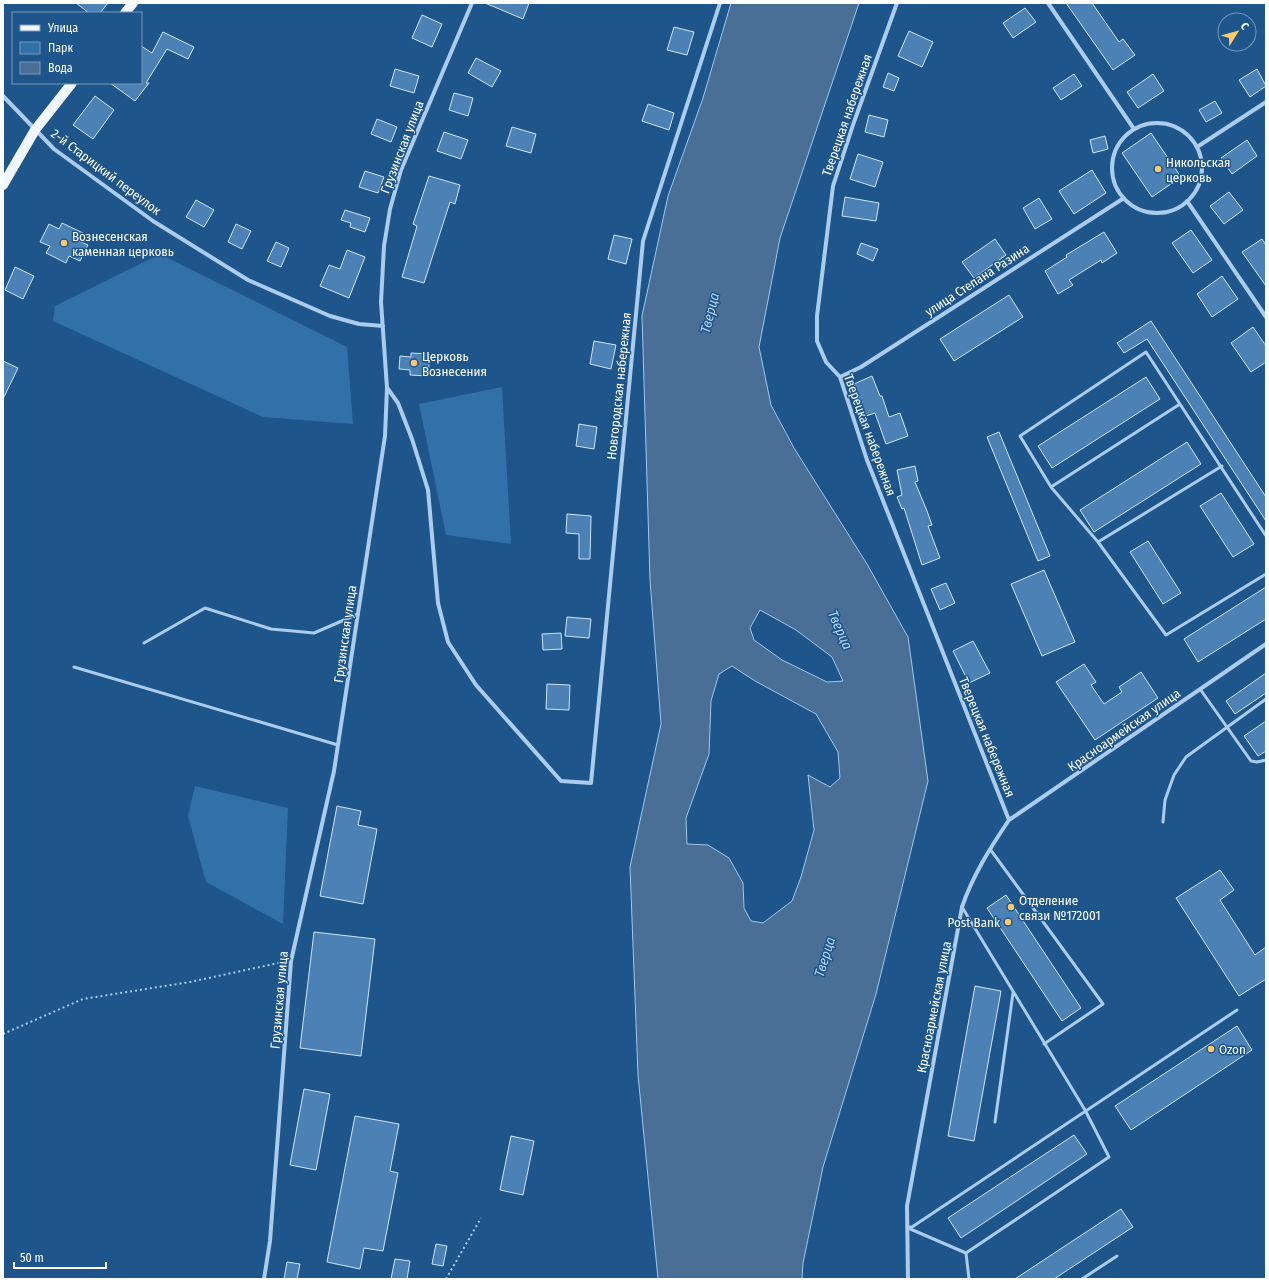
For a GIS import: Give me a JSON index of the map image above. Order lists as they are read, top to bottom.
{
  "streets": {
    "street": [
      "Тверецкая набережная",
      "Грузинская улица",
      "2-й Старицкий переулок",
      "улица Степана Разина",
      "Новгородская набережная",
      "Красноармейская улица"
    ]
  },
  "crossings": [
    ["Тверецкая набережная", "улица Степана Разина"],
    ["Тверецкая набережная", "Красноармейская улица"],
    ["Грузинская улица", "2-й Старицкий переулок"],
    ["Грузинская улица", "Новгородская набережная"]
  ],
  "water": ["Тверца"],
  "places": [
    "Никольская церковь",
    "Вознесенская каменная церковь",
    "Церковь Вознесения",
    "Отделение связи №172001",
    "Post Bank",
    "Ozon"
  ],
  "legend": ["Улица", "Парк", "Вода"],
  "scale_bar": "50 m",
  "north": "top right"
}
